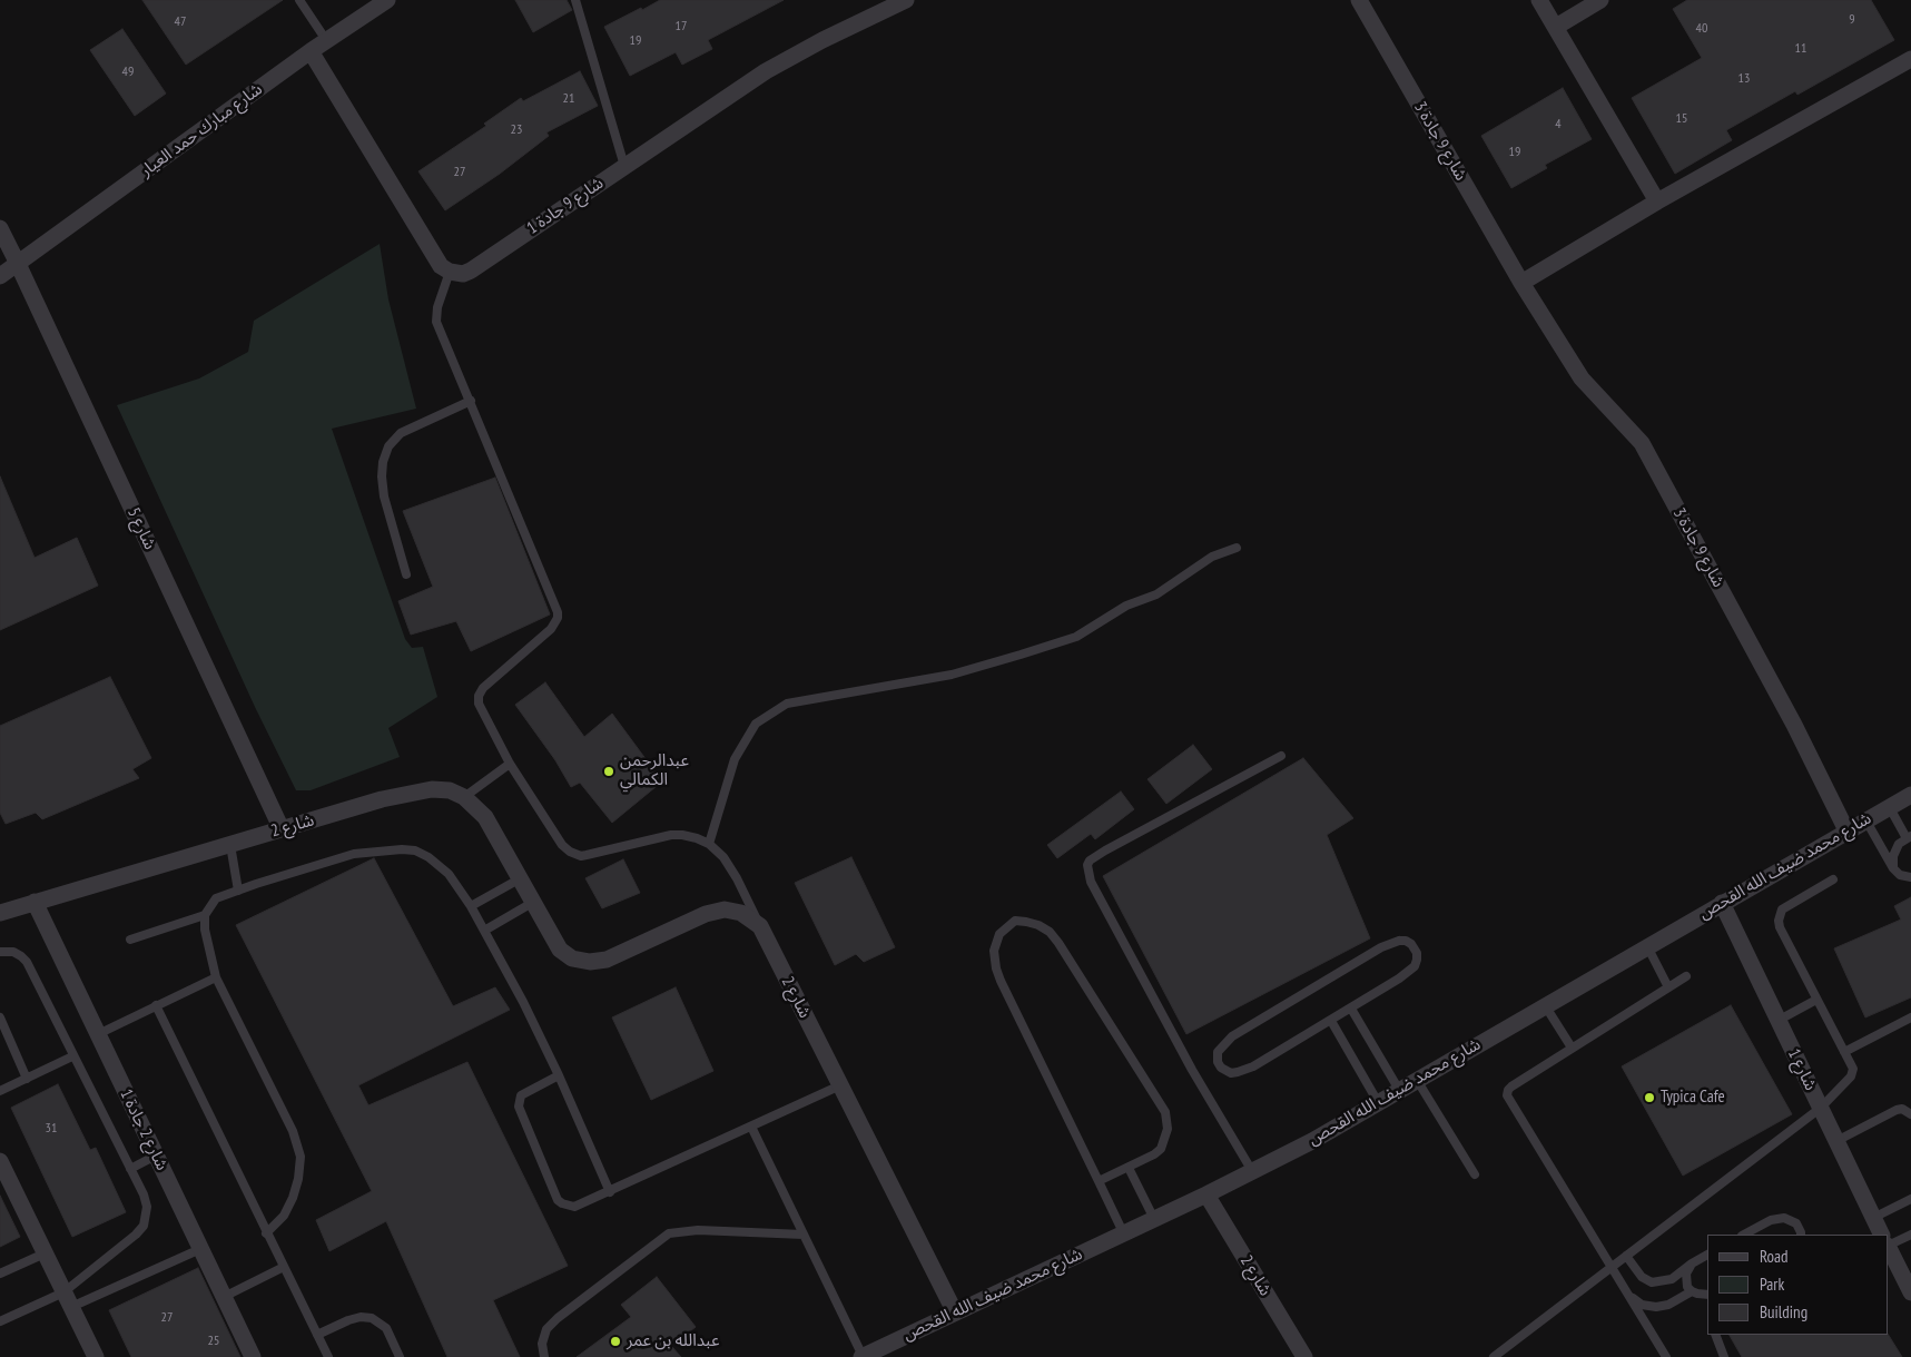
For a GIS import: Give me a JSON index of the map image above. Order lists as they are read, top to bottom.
{
  "streets": {
    "street": [
      "شارع مبارك حمد العيار",
      "شارع 9 جادة 3",
      "شارع 9 جادة 1",
      "شارع 5",
      "شارع 2",
      "شارع محمد ضيف الله القحص",
      "شارع 1",
      "شارع 2 جادة 1"
    ]
  },
  "crossings": [
    ["شارع مبارك حمد العيار", "شارع 5"],
    ["شارع 9 جادة 3", "شارع محمد ضيف الله القحص"],
    ["شارع 5", "شارع 2"],
    ["شارع 2", "شارع محمد ضيف الله القحص"],
    ["شارع 2", "شارع 2 جادة 1"],
    ["شارع محمد ضيف الله القحص", "شارع 1"]
  ],
  "places": ["عبدالرحمن الكمالي", "Typica Cafe", "عبدالله بن عمر"],
  "house_numbers": [
    "9",
    "47",
    "17",
    "40",
    "19",
    "11",
    "49",
    "13",
    "21",
    "15",
    "4",
    "23",
    "19",
    "27",
    "31",
    "27",
    "25"
  ],
  "legend": ["Road", "Park", "Building"]
}
